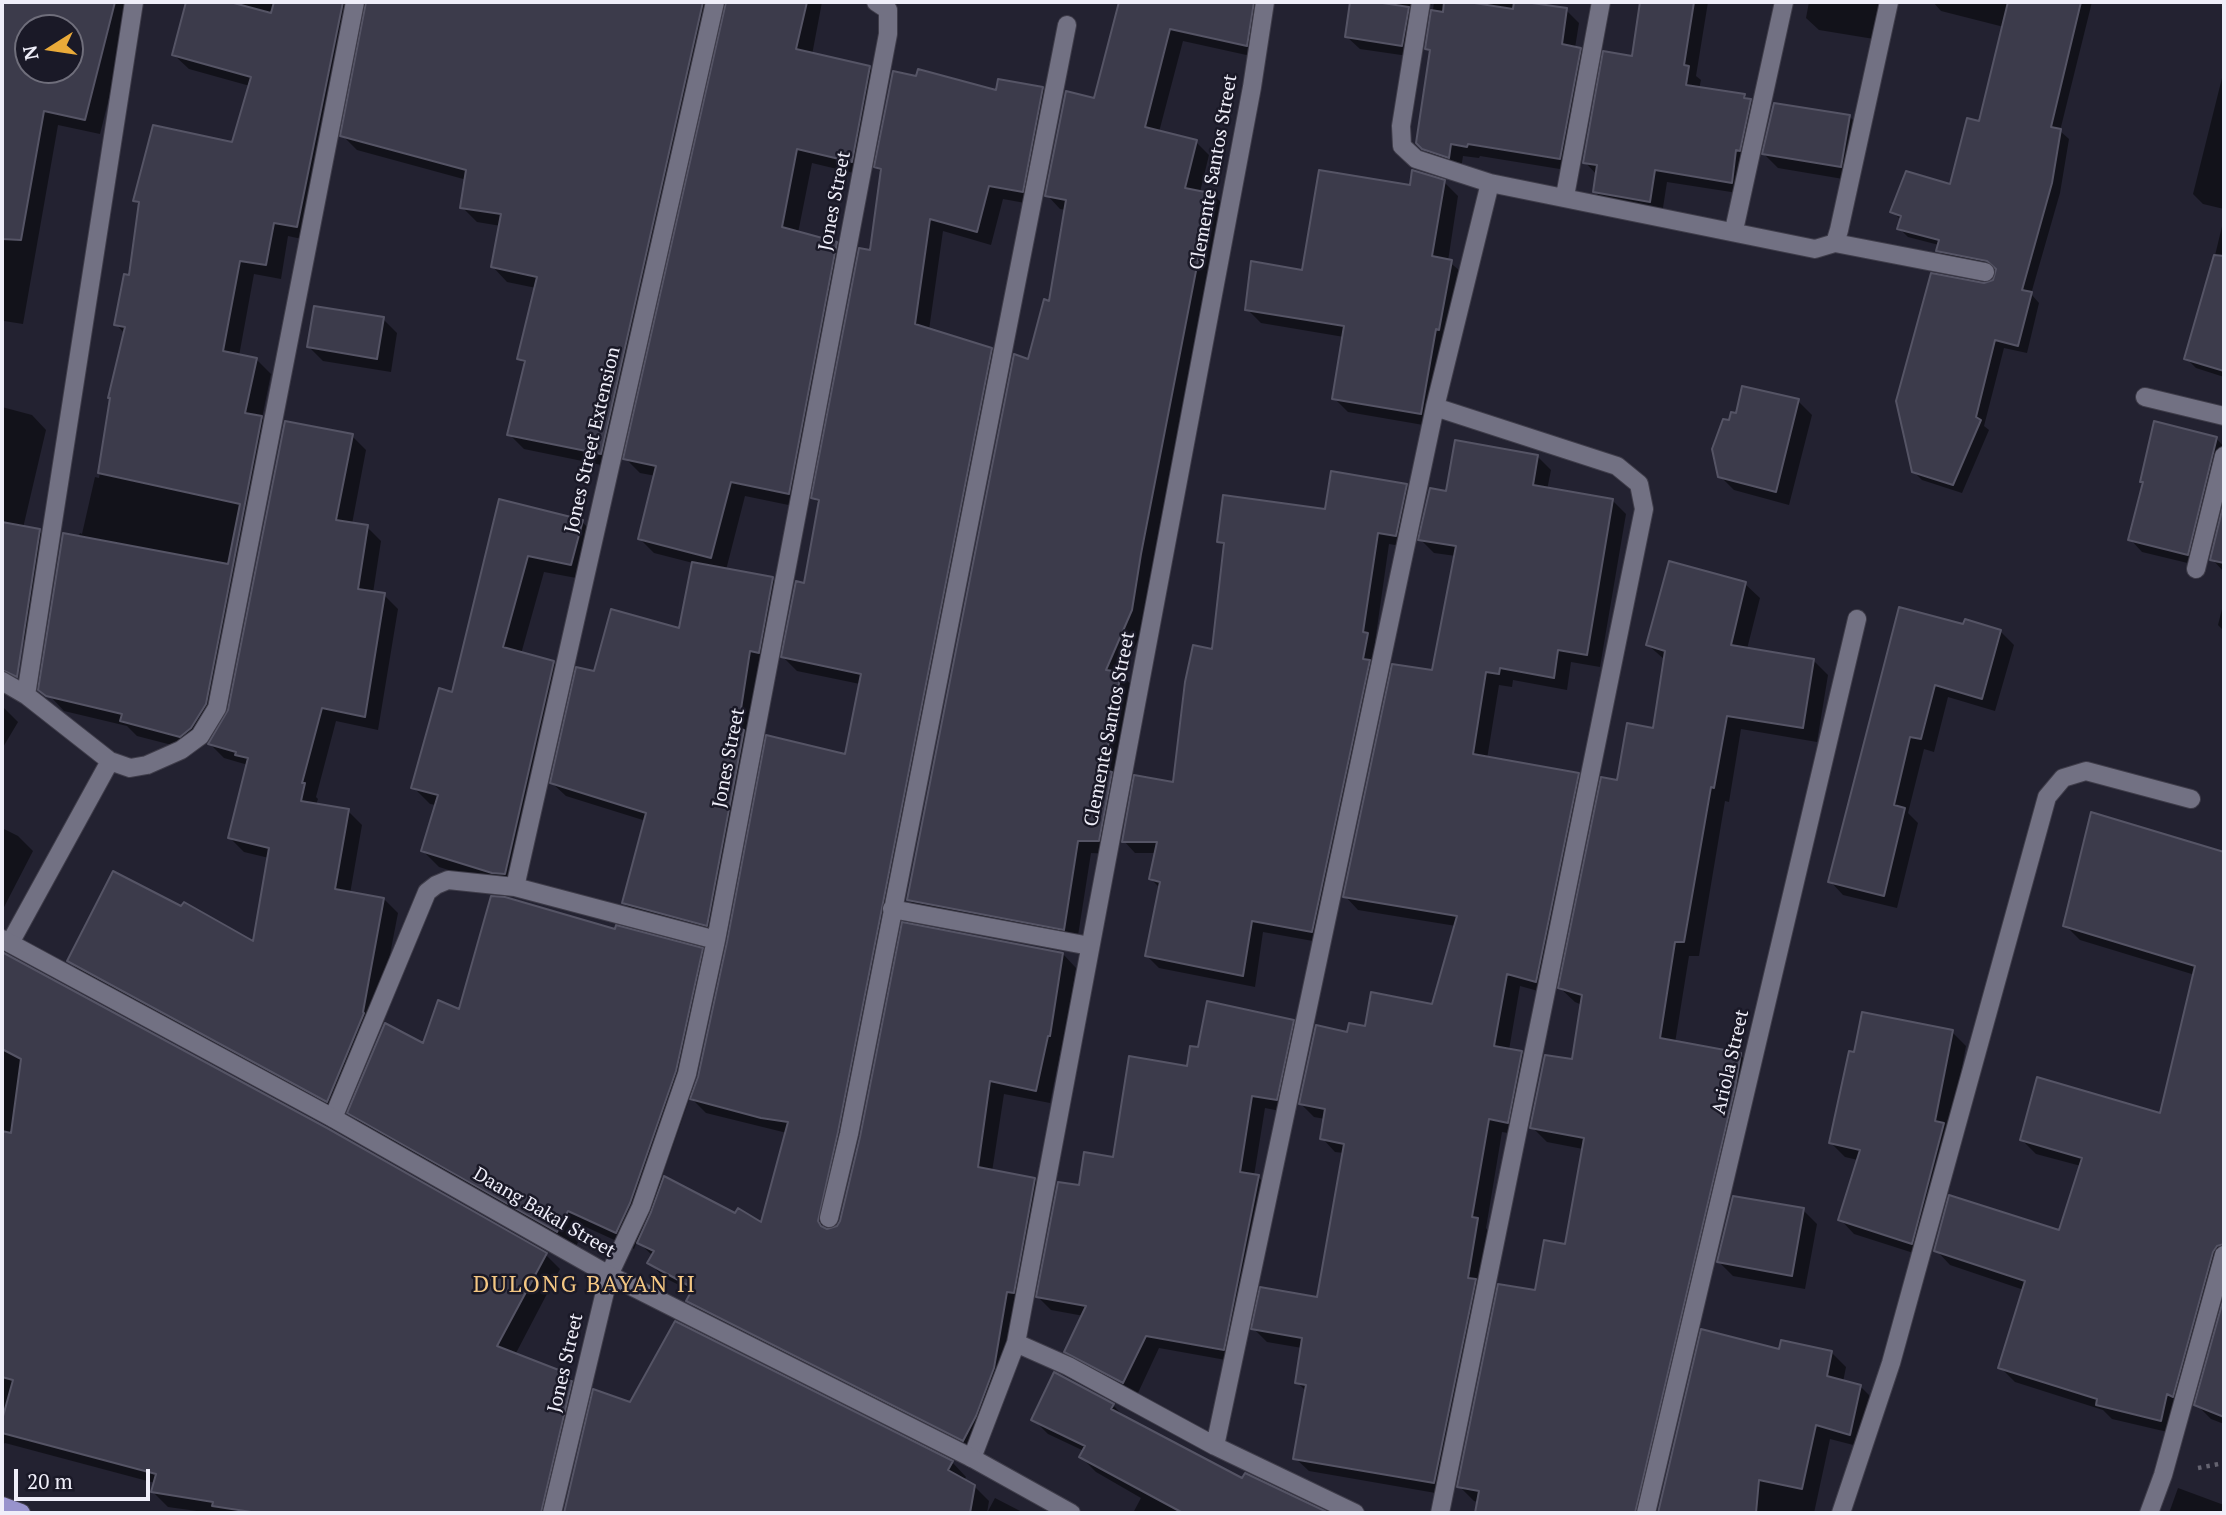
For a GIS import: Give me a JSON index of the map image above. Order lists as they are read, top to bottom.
{
  "streets": {
    "street": [
      "Clemente Santos Street",
      "Jones Street",
      "Jones Street Extension",
      "Ariola Street",
      "Daang Bakal Street"
    ]
  },
  "crossings": [
    ["Clemente Santos Street", "Daang Bakal Street"],
    ["Jones Street", "Daang Bakal Street"]
  ],
  "districts": ["DULONG BAYAN II"],
  "scale_bar": "20 m",
  "north": "left"
}
